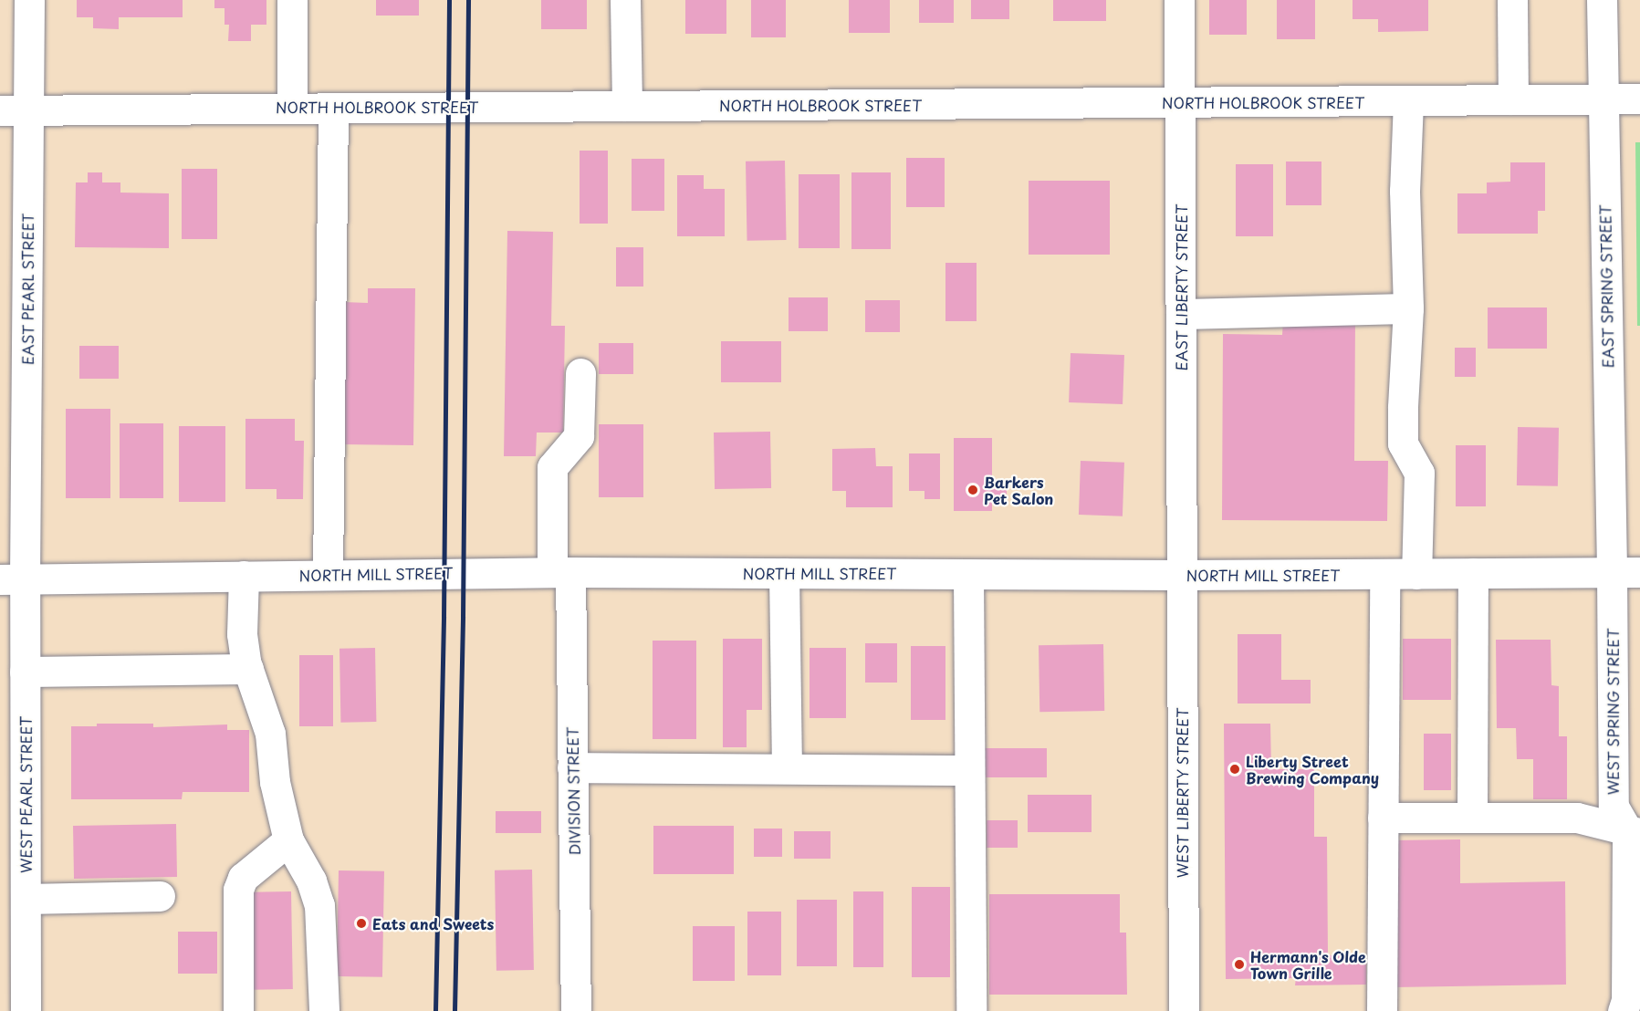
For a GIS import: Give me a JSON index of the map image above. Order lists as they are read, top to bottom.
{
  "streets": {
    "street": [
      "NORTH HOLBROOK STREET",
      "EAST SPRING STREET",
      "EAST LIBERTY STREET",
      "EAST PEARL STREET",
      "NORTH MILL STREET",
      "WEST SPRING STREET",
      "DIVISION STREET",
      "WEST LIBERTY STREET",
      "WEST PEARL STREET"
    ]
  },
  "crossings": [
    ["NORTH HOLBROOK STREET", "EAST SPRING STREET"],
    ["NORTH HOLBROOK STREET", "EAST LIBERTY STREET"],
    ["NORTH HOLBROOK STREET", "EAST PEARL STREET"],
    ["EAST SPRING STREET", "NORTH MILL STREET"],
    ["EAST SPRING STREET", "WEST SPRING STREET"],
    ["EAST LIBERTY STREET", "NORTH MILL STREET"],
    ["EAST LIBERTY STREET", "WEST LIBERTY STREET"],
    ["EAST PEARL STREET", "NORTH MILL STREET"],
    ["EAST PEARL STREET", "WEST PEARL STREET"],
    ["NORTH MILL STREET", "WEST SPRING STREET"],
    ["NORTH MILL STREET", "DIVISION STREET"],
    ["NORTH MILL STREET", "WEST LIBERTY STREET"],
    ["NORTH MILL STREET", "WEST PEARL STREET"]
  ],
  "places": [
    "Barkers Pet Salon",
    "Liberty Street Brewing Company",
    "Eats and Sweets",
    "Hermann's Olde Town Grille"
  ]
}
